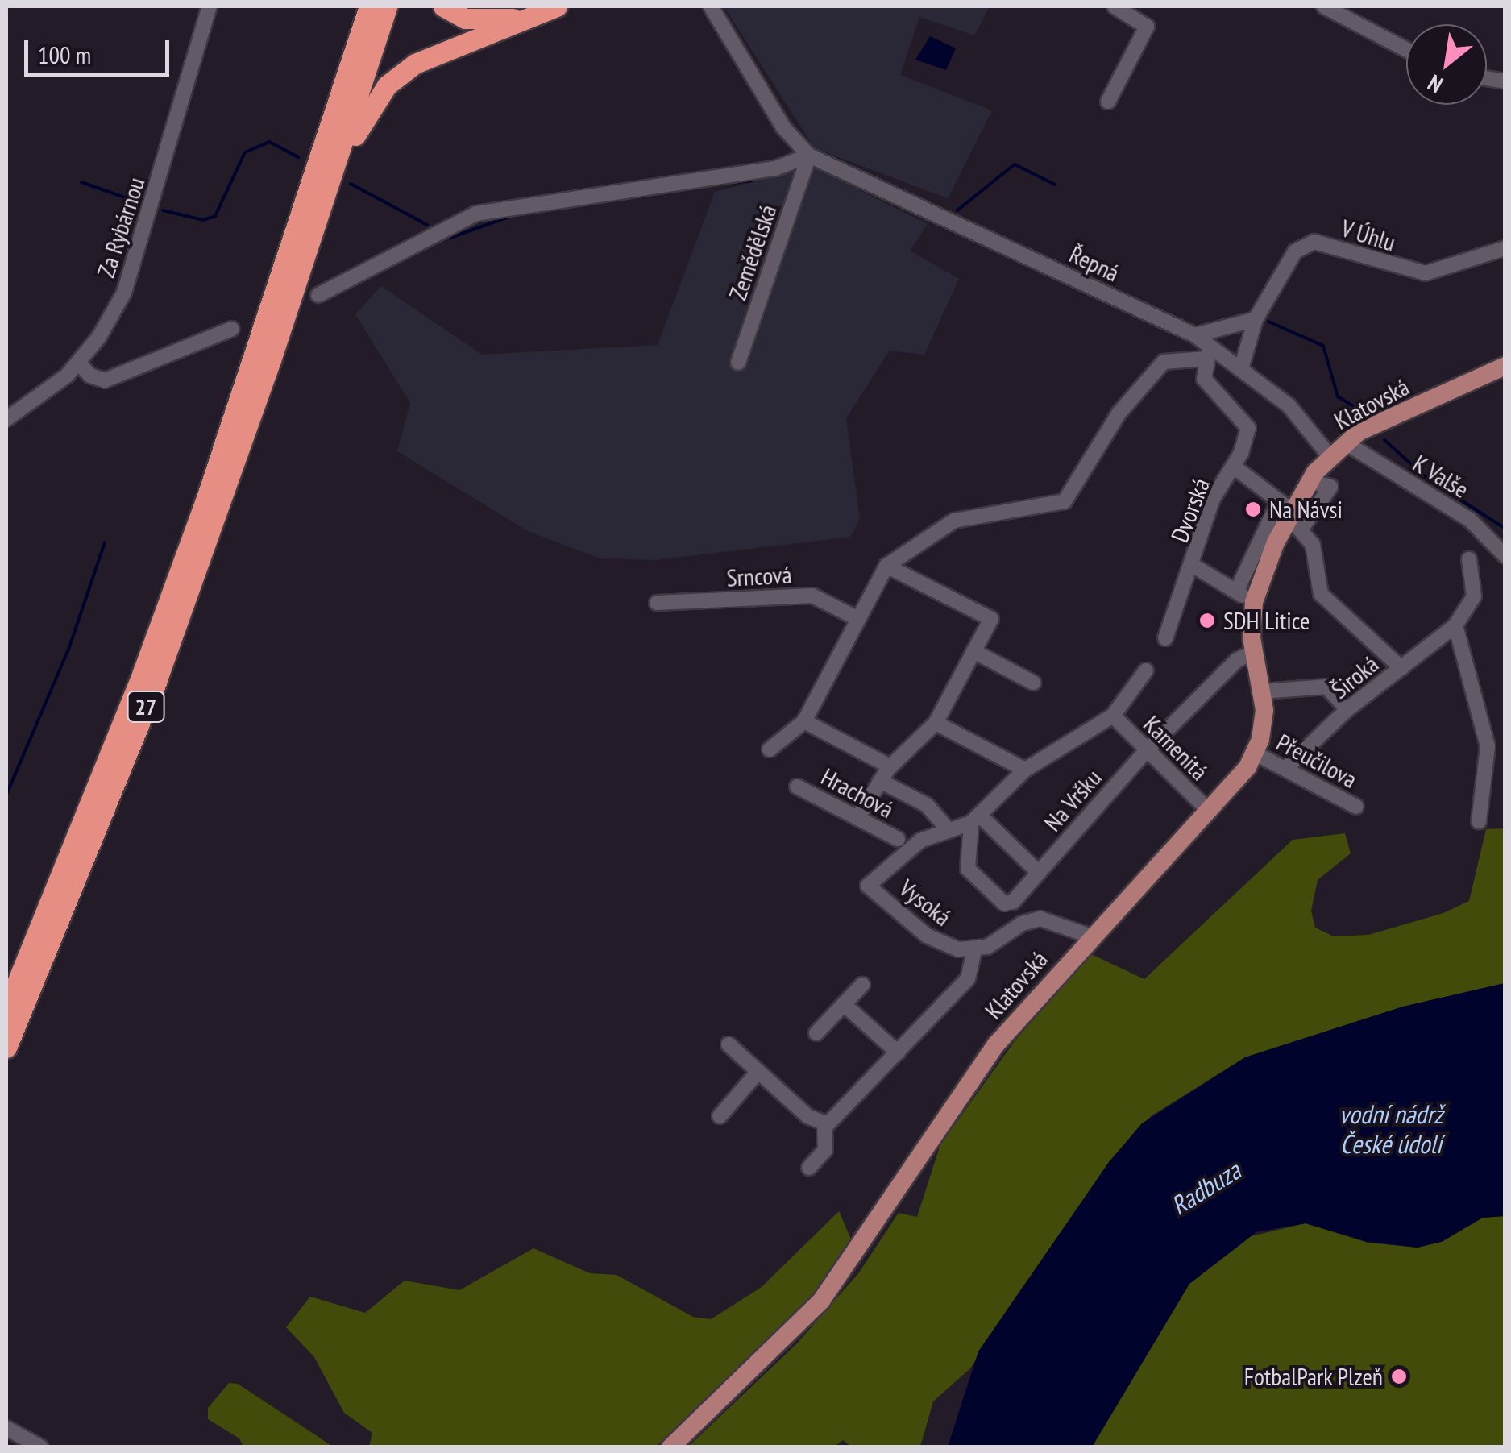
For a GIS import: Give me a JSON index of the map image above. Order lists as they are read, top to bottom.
{
  "streets": {
    "highway": ["27"],
    "main road": ["Klatovská"],
    "street": [
      "Za Rybárnou",
      "V Úhlu",
      "Zemědělská",
      "Řepná",
      "K Valše",
      "Dvorská",
      "Srncová",
      "Široká",
      "Kamenitá",
      "Přeučilova",
      "Hrachová",
      "Na Vršku",
      "Vysoká"
    ]
  },
  "crossings": [
    ["V Úhlu", "Řepná"],
    ["Zemědělská", "Řepná"],
    ["Řepná", "Klatovská"],
    ["Klatovská", "K Valše"],
    ["Klatovská", "Dvorská"],
    ["Klatovská", "Kamenitá"],
    ["Klatovská", "Přeučilova"],
    ["Klatovská", "Na Vršku"],
    ["Široká", "Přeučilova"],
    ["Kamenitá", "Na Vršku"]
  ],
  "water": ["vodní nádrž České údolí", "Radbuza"],
  "places": ["Na Návsi", "SDH Litice", "FotbalPark Plzeň"],
  "scale_bar": "100 m",
  "north": "bottom left"
}
